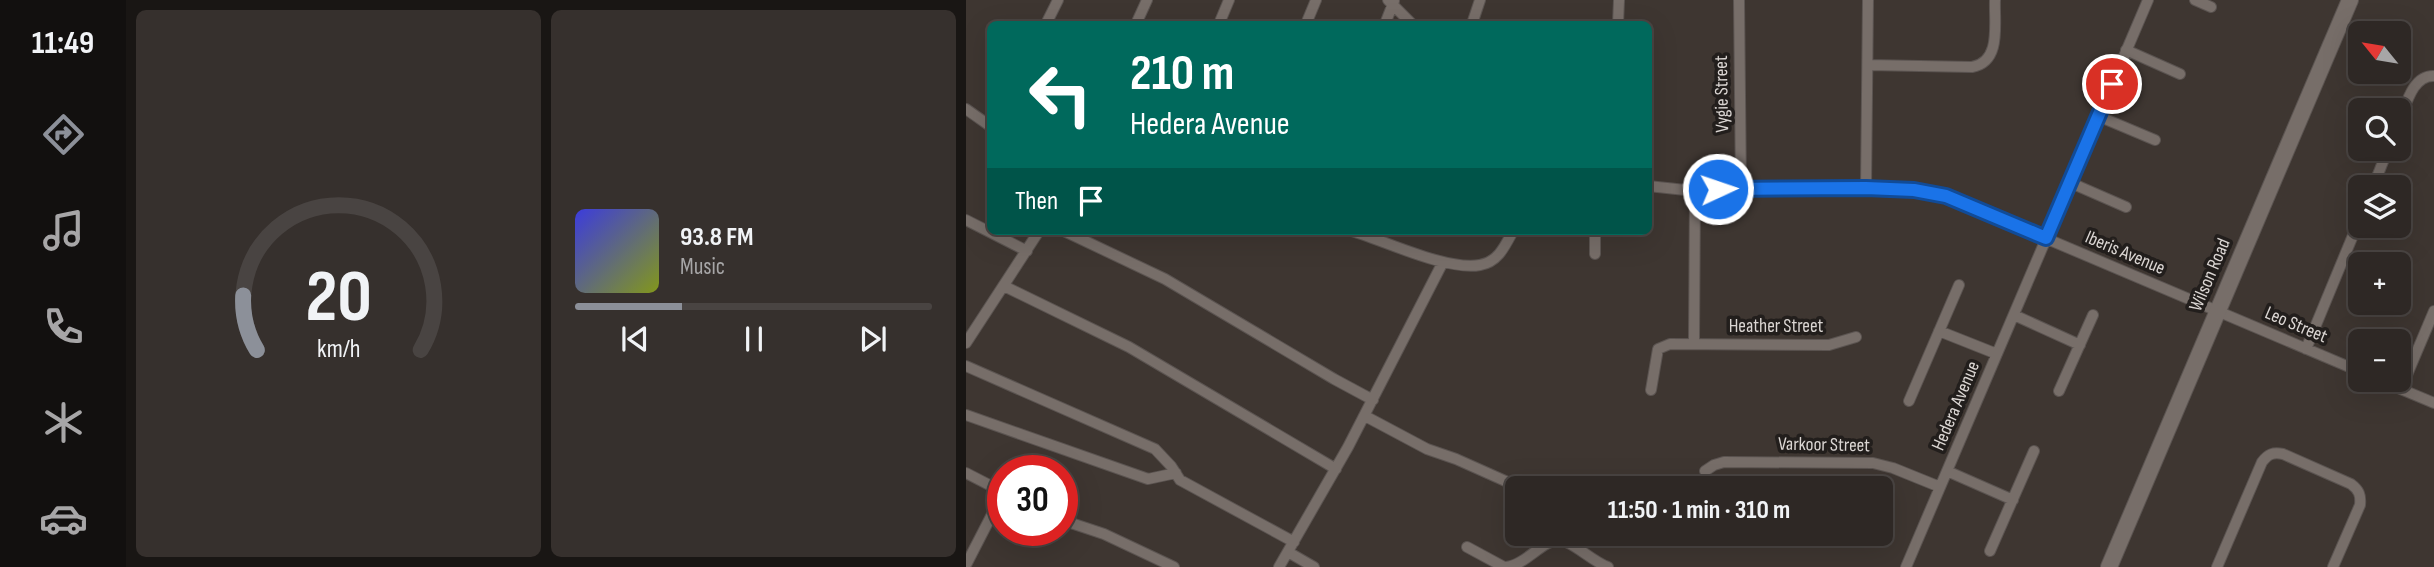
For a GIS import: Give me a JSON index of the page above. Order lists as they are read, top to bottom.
{
  "streets": {
    "street": [
      "Vygie Street",
      "Iberis Avenue",
      "Wilson Road",
      "Leo Street",
      "Heather Street",
      "Hedera Avenue",
      "Varkoor Street"
    ]
  },
  "crossings": [
    ["Vygie Street", "Iberis Avenue"],
    ["Iberis Avenue", "Wilson Road"],
    ["Iberis Avenue", "Leo Street"],
    ["Iberis Avenue", "Hedera Avenue"],
    ["Wilson Road", "Leo Street"],
    ["Hedera Avenue", "Varkoor Street"]
  ],
  "north": "top left",
  "page": {
    "tabs": "11:49",
    "map_buttons": ["+", "−"],
    "turn": ["210 m", "Hedera Avenue"],
    "then": "Then",
    "song": ["93.8 FM", "Music"],
    "limit": "30",
    "trip": "11:50 · 1 min · 310 m",
    "gauge": ["20", "km/h"]
  }
}
